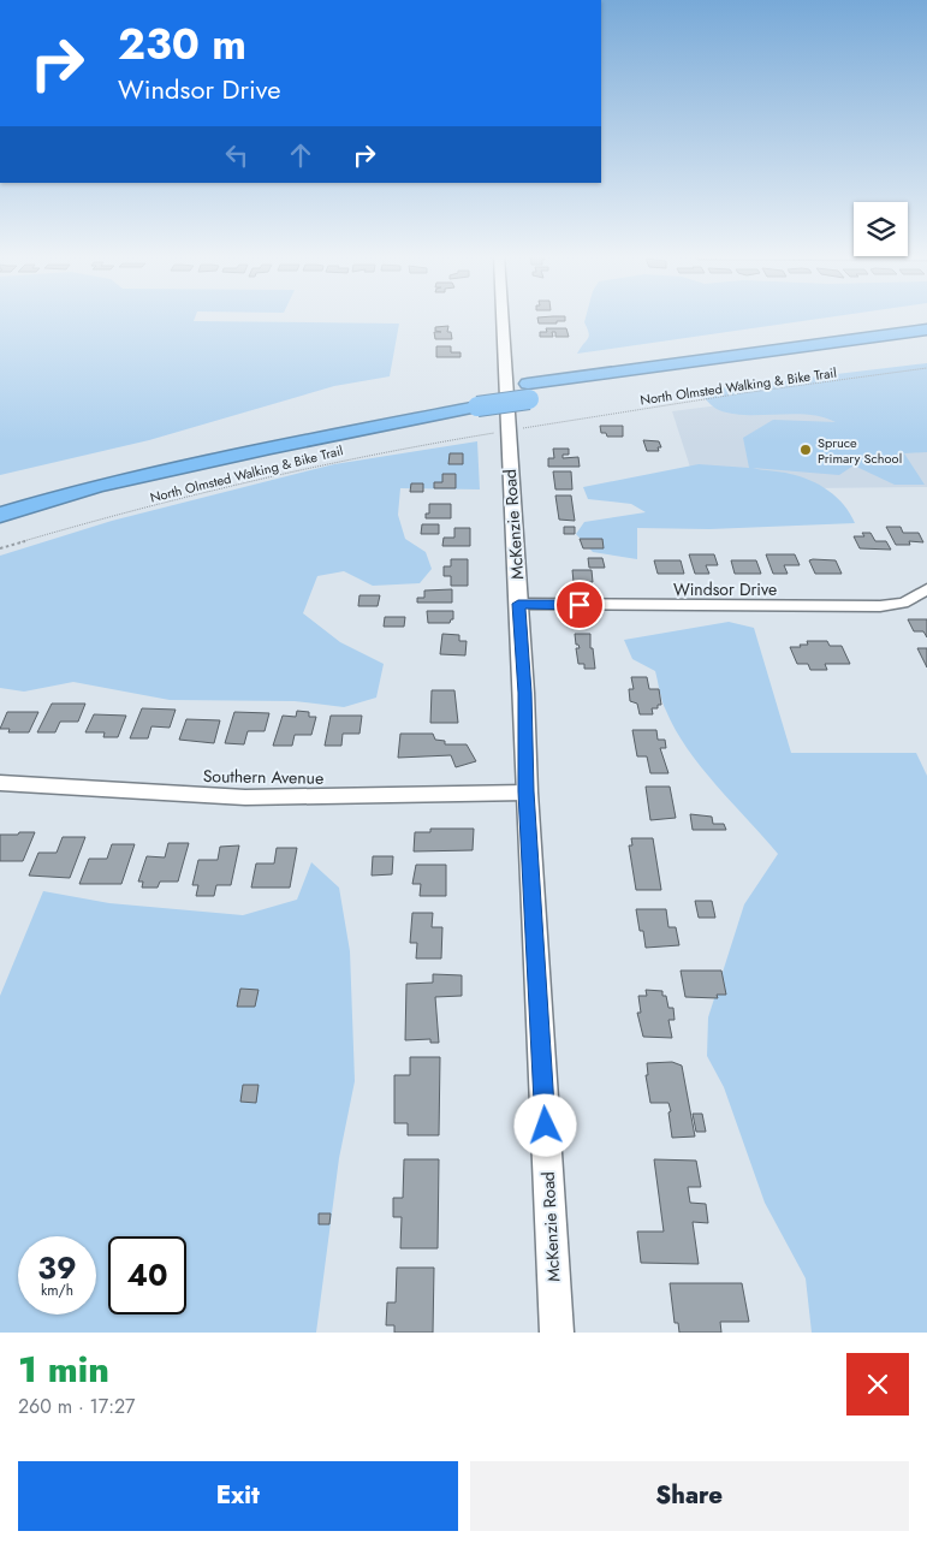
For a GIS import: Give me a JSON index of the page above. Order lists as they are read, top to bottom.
{
  "streets": {
    "street": ["McKenzie Road", "Windsor Drive", "Southern Avenue"],
    "path": ["North Olmsted Walking & Bike Trail"]
  },
  "crossings": [
    ["McKenzie Road", "Windsor Drive"],
    ["McKenzie Road", "Southern Avenue"]
  ],
  "places": ["Spruce Primary School"],
  "page": {
    "turn": ["230 m", "Windsor Drive"],
    "speed": "39 km/h",
    "limit": "40",
    "heading": ["1 min", "260 m · 17:27"],
    "buttons": ["Exit", "Share"]
  }
}
